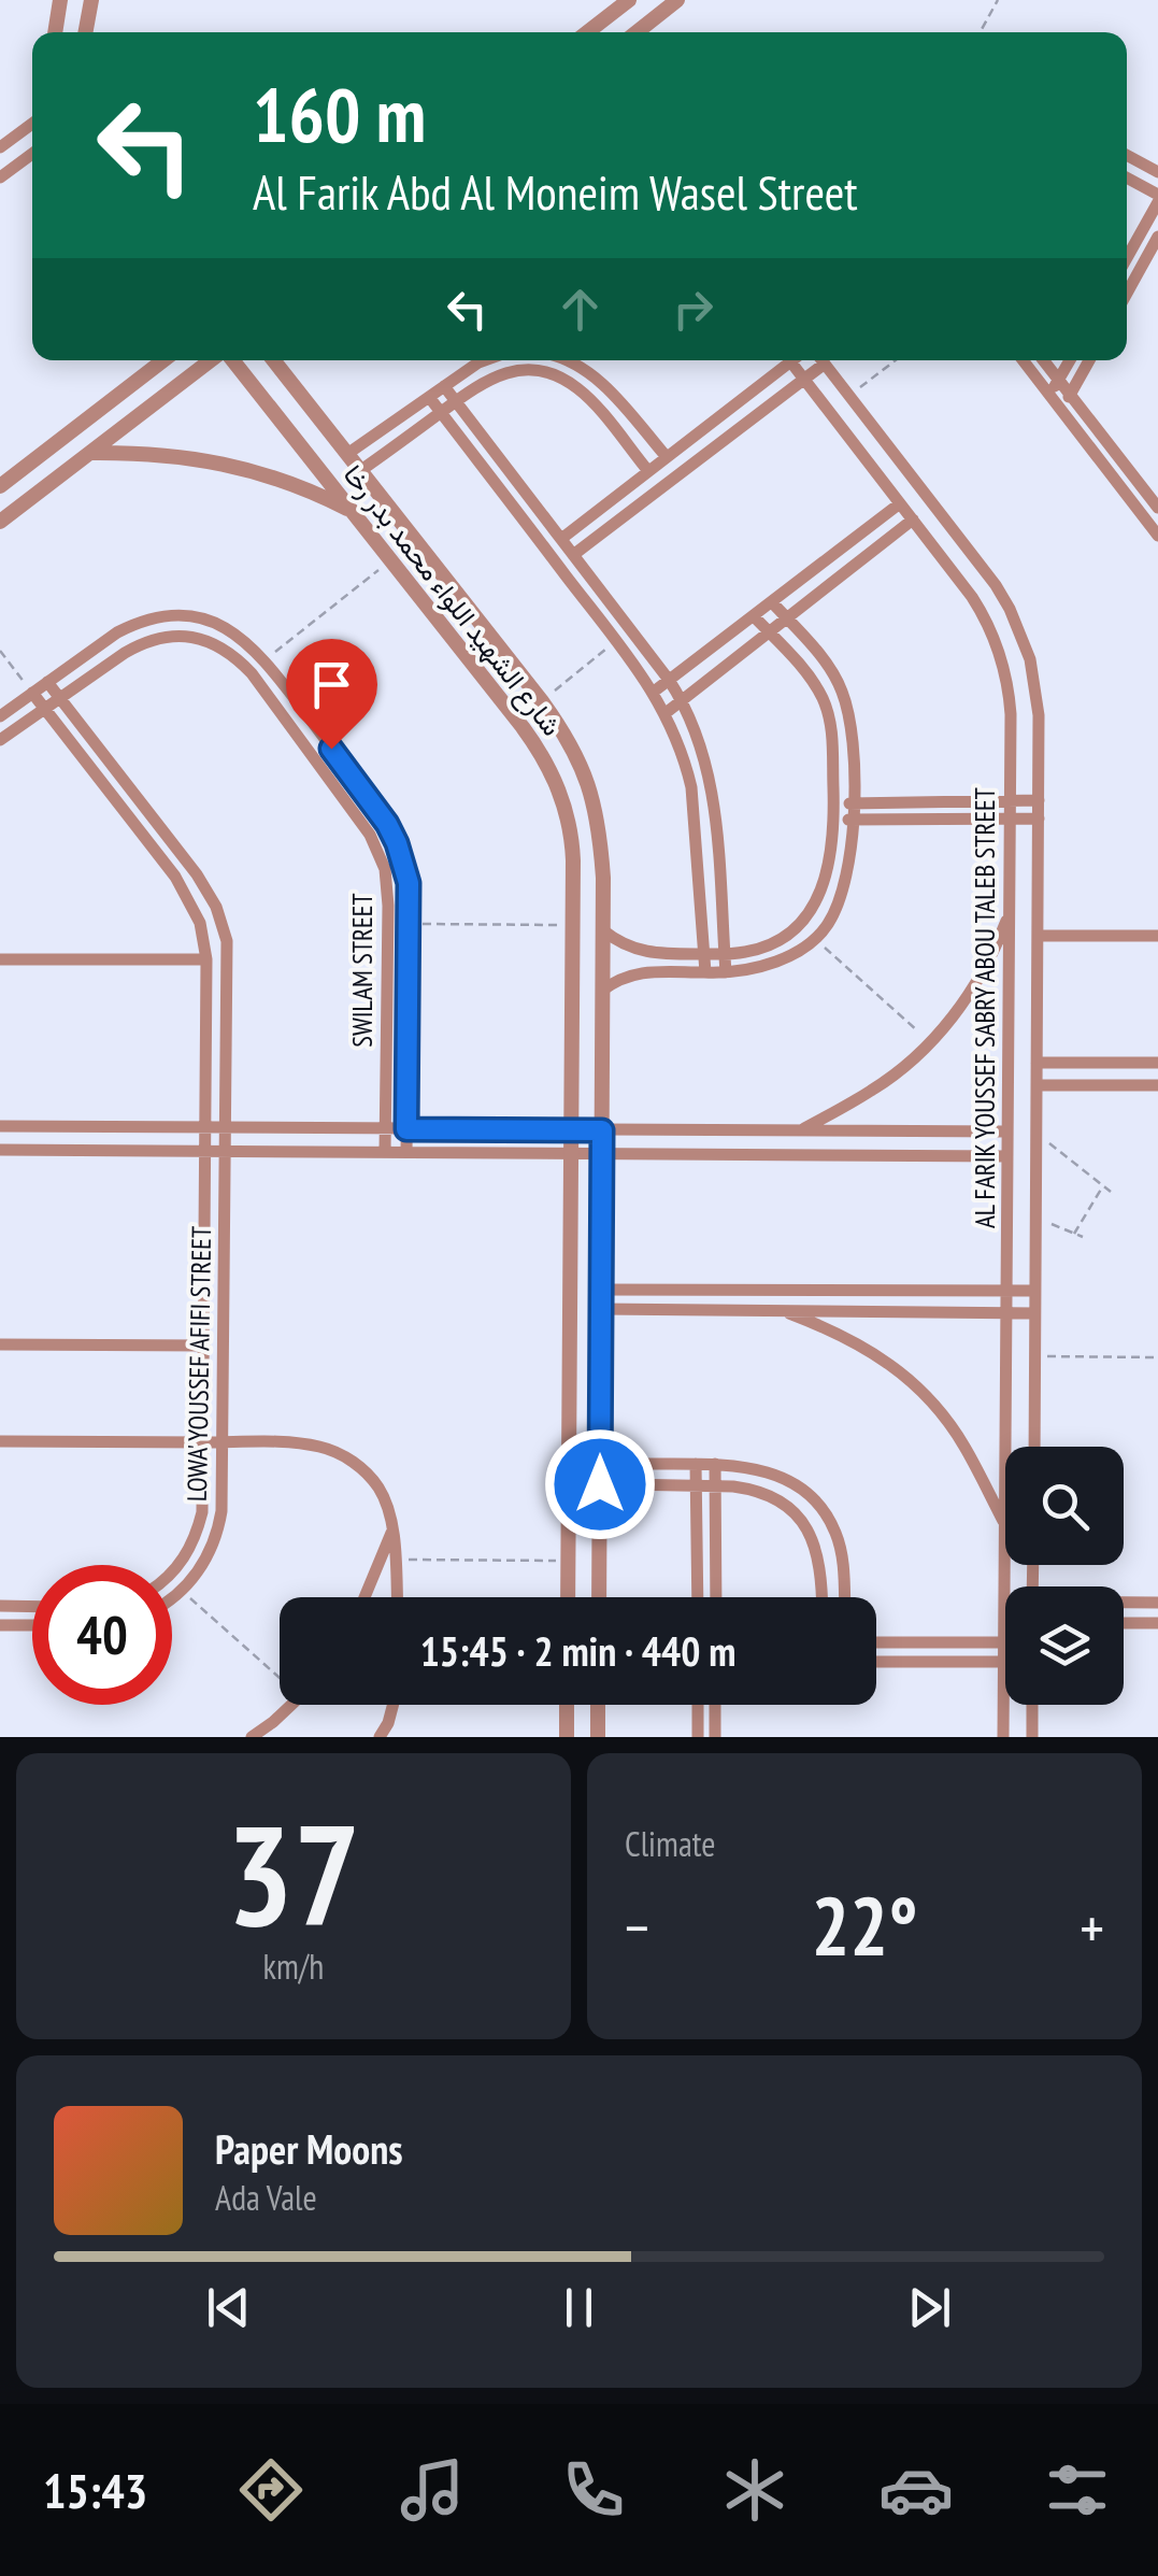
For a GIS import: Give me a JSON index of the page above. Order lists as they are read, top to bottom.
{
  "streets": {
    "street": [
      "شارع الشهيد اللواء محمد بدر رخا",
      "SWILAM STREET",
      "AL FARIK YOUSSEF SABRY ABOU TALEB STREET",
      "LOWA' YOUSSEF AFIFI STREET"
    ]
  },
  "crossings": [
    ["SWILAM STREET", "LOWA' YOUSSEF AFIFI STREET"]
  ],
  "page": {
    "turn": ["160 m", "Al Farik Abd Al Moneim Wasel Street"],
    "limit": "40",
    "trip": "15:45 · 2 min · 440 m",
    "tile": [
      ["37", "km/h"],
      "Climate"
    ],
    "heat": ["−", "22°", "+"],
    "song": ["Paper Moons", "Ada Vale"],
    "tabs": "15:43"
  }
}
